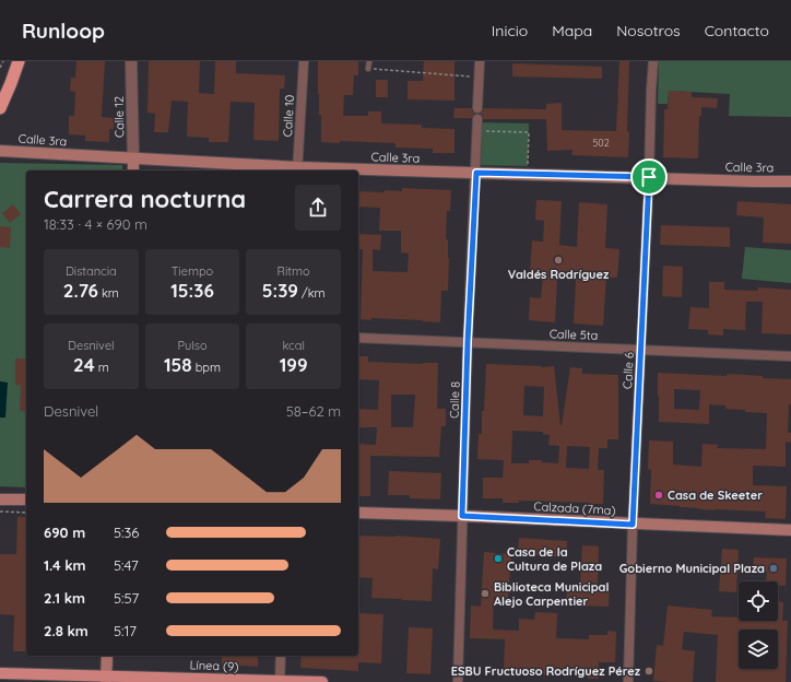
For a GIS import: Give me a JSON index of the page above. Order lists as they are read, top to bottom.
{
  "streets": {
    "main road": [
      "Calle 12",
      "Calle 3ra",
      "Calzada (7ma)",
      "Línea (9)"
    ],
    "street": [
      "Calle 10",
      "Calle 5ta",
      "Calle 6",
      "Calle 8"
    ]
  },
  "crossings": [
    ["Calle 10", "Calle 3ra"],
    ["Calle 12", "Calle 3ra"],
    ["Calle 3ra", "Calle 6"],
    ["Calle 3ra", "Calle 8"],
    ["Calle 5ta", "Calle 6"],
    ["Calle 5ta", "Calle 8"],
    ["Calle 6", "Calzada (7ma)"],
    ["Calle 8", "Calzada (7ma)"]
  ],
  "places": [
    "Valdés Rodríguez",
    "Casa de Skeeter",
    "Casa de la Cultura de Plaza",
    "Gobierno Municipal Plaza",
    "Biblioteca Municipal Alejo Carpentier",
    "ESBU Fructuoso Rodríguez Pérez"
  ],
  "house_numbers": ["502"],
  "page": {
    "header": "Runloop",
    "nav": [
      "Inicio",
      "Mapa",
      "Nosotros",
      "Contacto"
    ],
    "heading": ["Carrera nocturna", "18:33 · 4 × 690 m"],
    "stats": [
      ["Distancia", "2.76 km"],
      ["Tiempo", "15:36"],
      ["Ritmo", "5:39 /km"],
      ["Desnivel", "24 m"],
      ["Pulso", "158 bpm"],
      ["kcal", "199"]
    ],
    "chart": ["Desnivel", "58–62 m"],
    "list": [
      {
        "name": "690 m",
        "note": "5:36"
      },
      {
        "name": "1.4 km",
        "note": "5:47"
      },
      {
        "name": "2.1 km",
        "note": "5:57"
      },
      {
        "name": "2.8 km",
        "note": "5:17"
      }
    ]
  }
}
